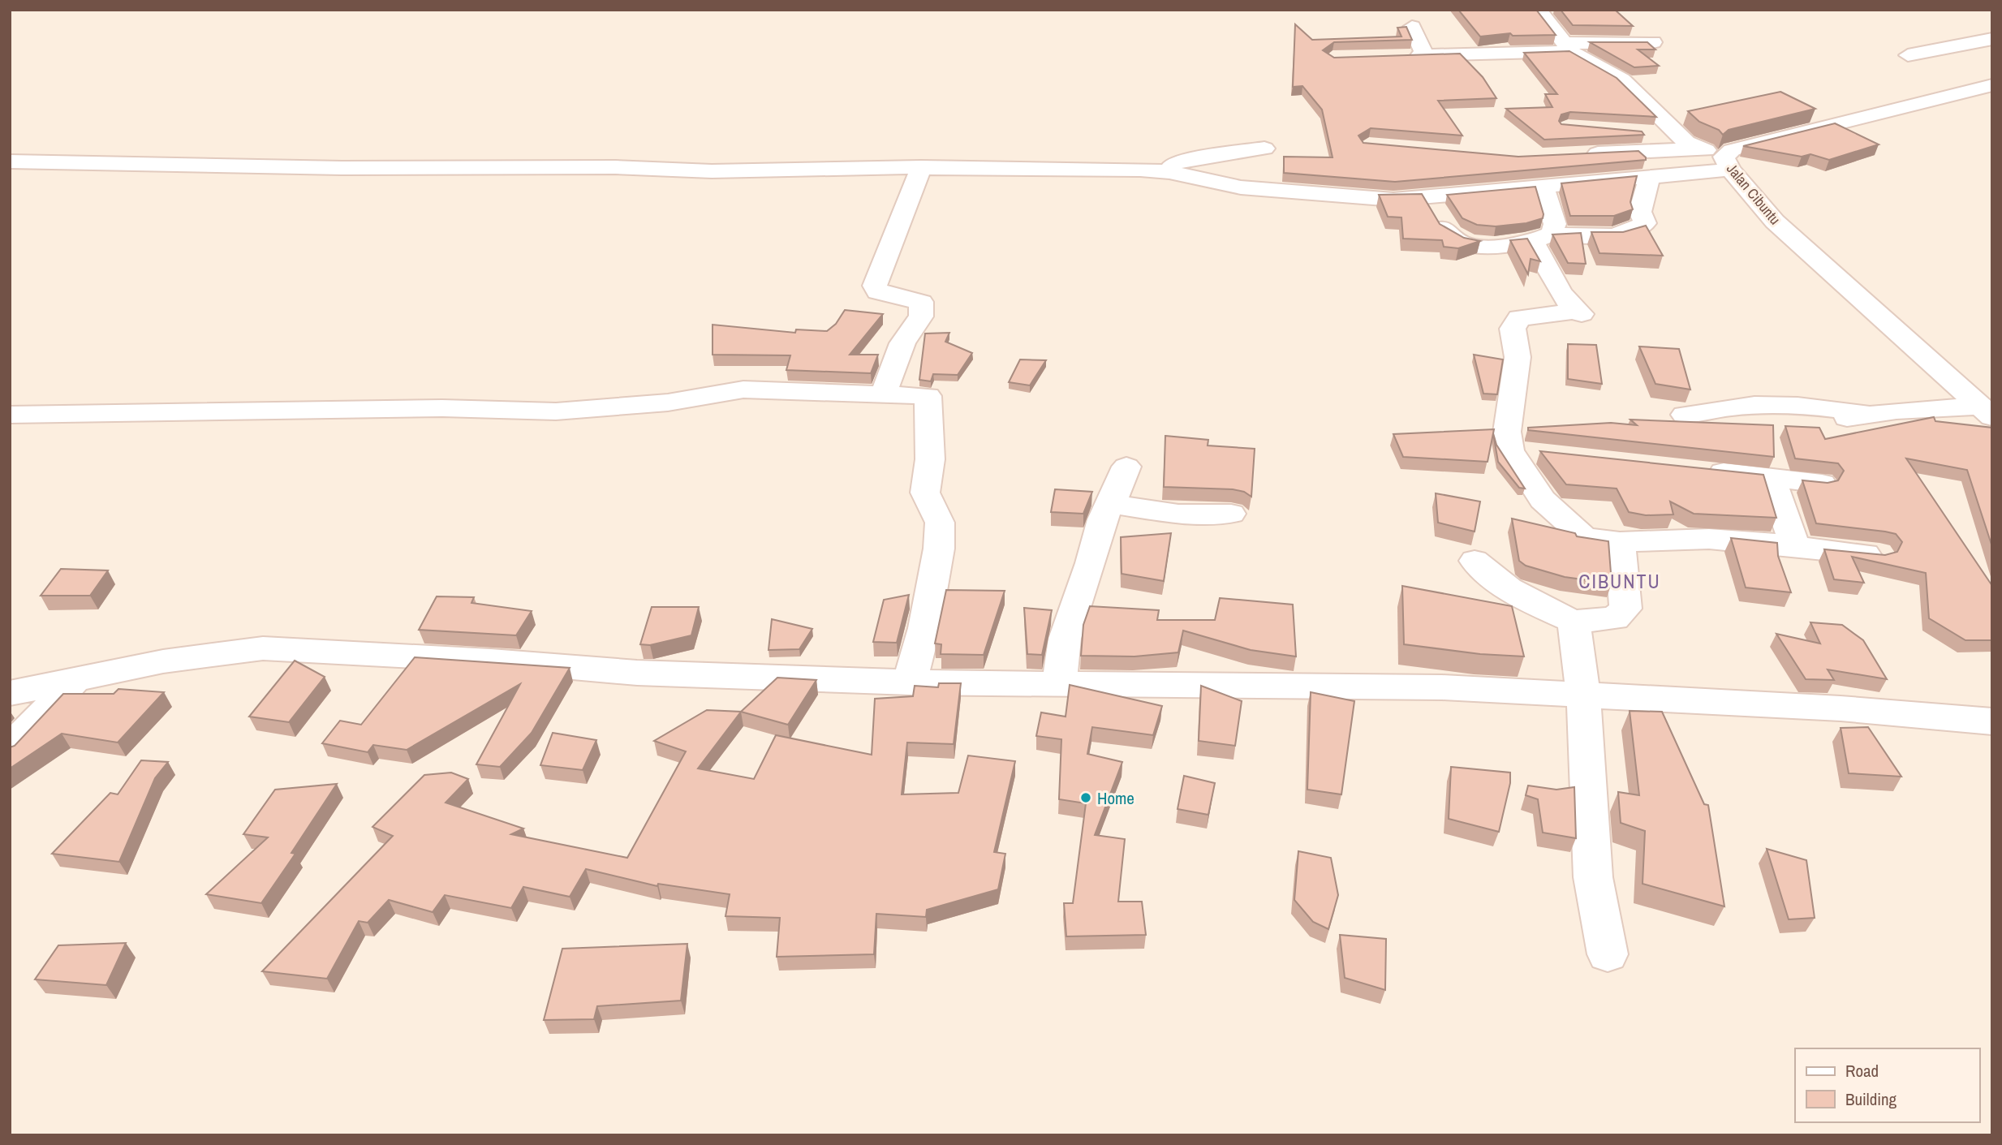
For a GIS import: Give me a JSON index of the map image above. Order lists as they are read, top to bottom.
{
  "streets": {
    "street": ["Jalan Cibuntu"]
  },
  "districts": ["CIBUNTU"],
  "places": ["Home"],
  "legend": ["Road", "Building"]
}
